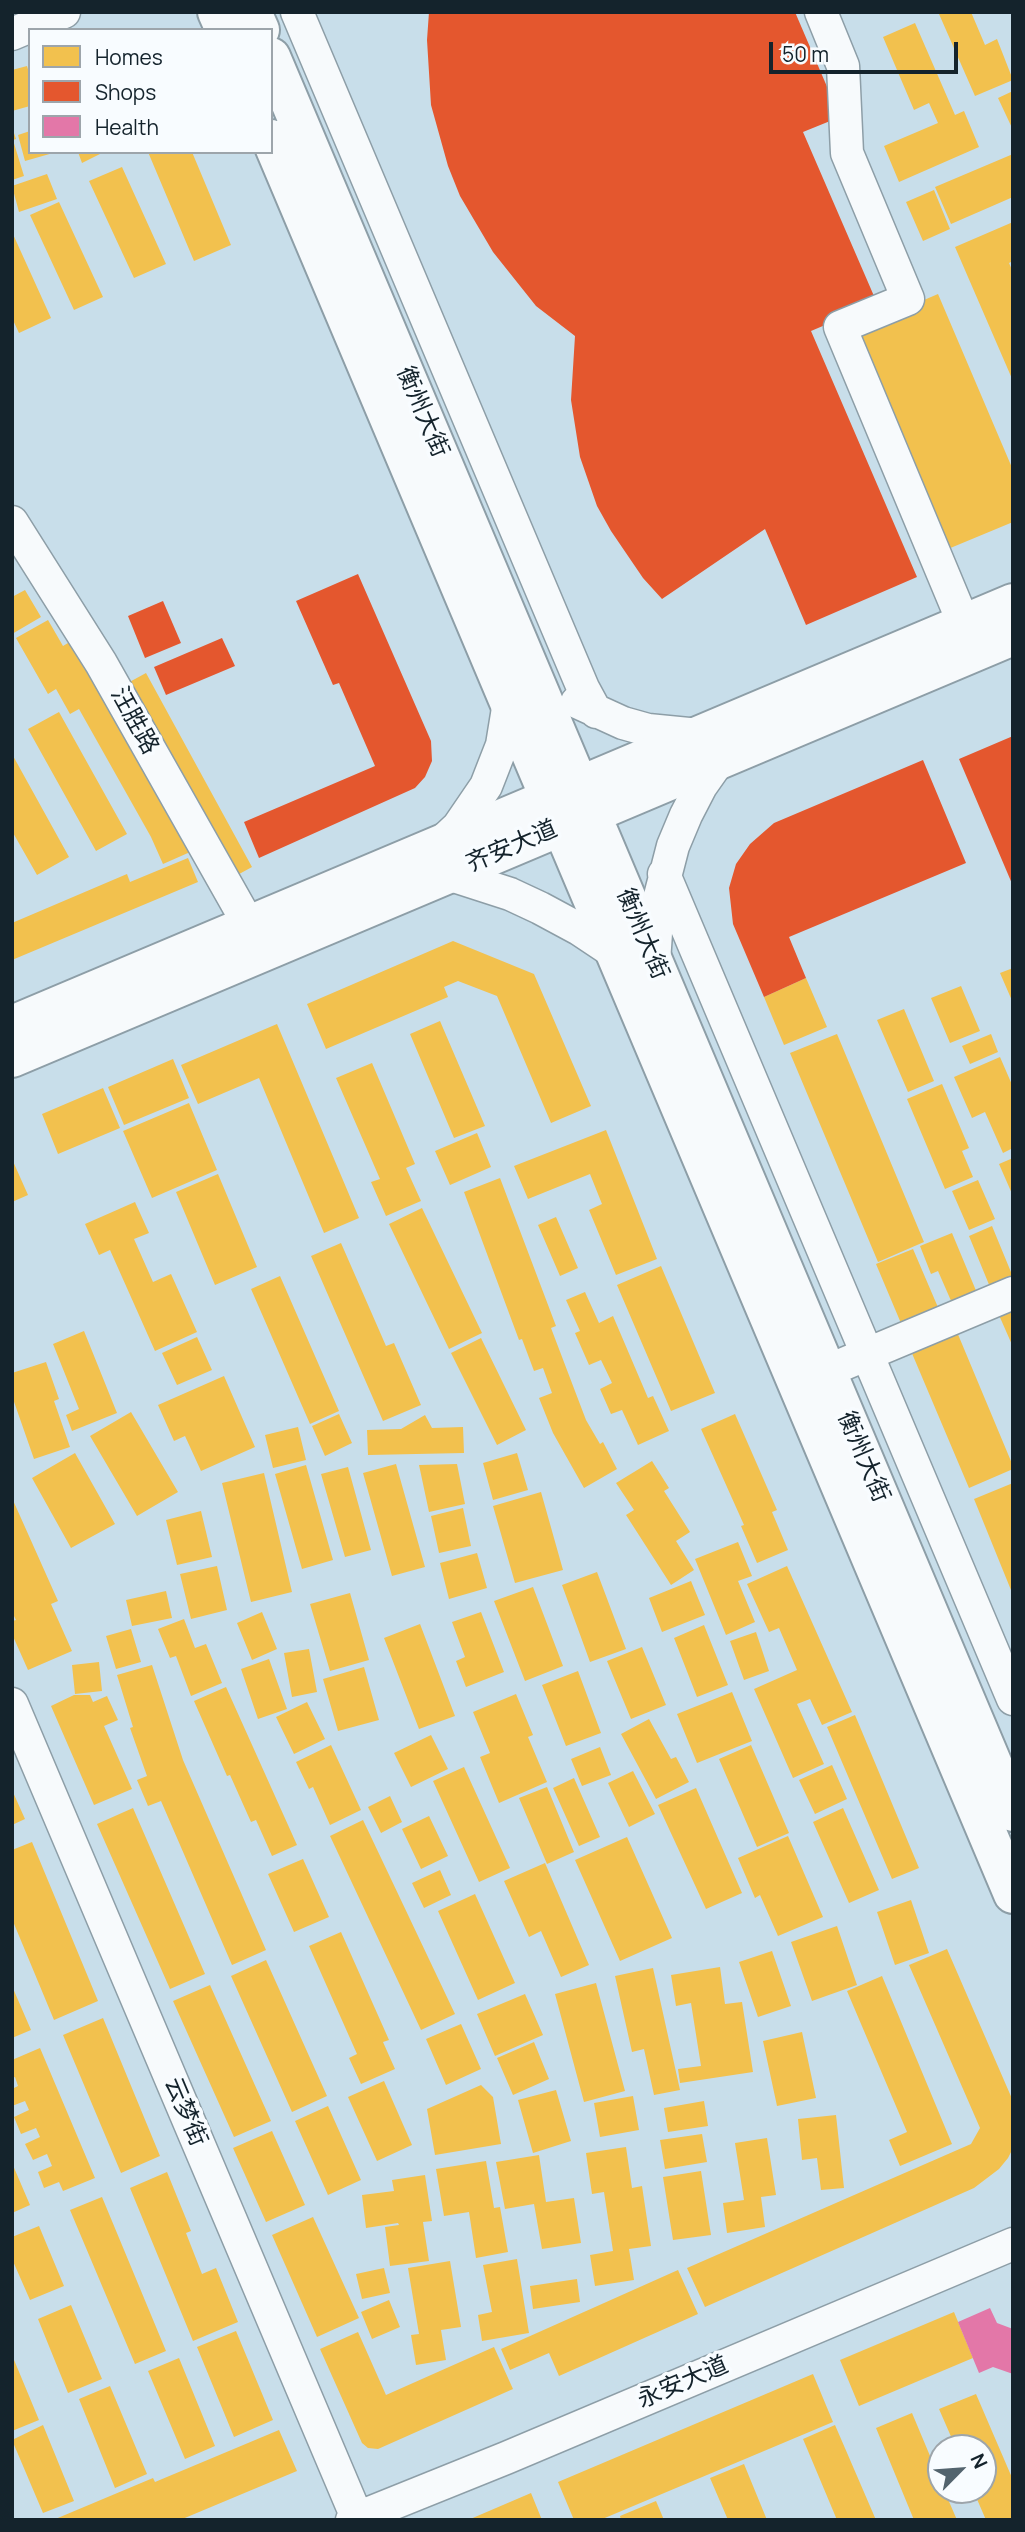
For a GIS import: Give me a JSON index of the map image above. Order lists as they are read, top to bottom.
{
  "streets": {
    "main road": ["衡州大街", "齐安大道"],
    "street": ["汪胜路", "云梦街", "永安大道"]
  },
  "crossings": [
    ["衡州大街", "齐安大道"],
    ["汪胜路", "齐安大道"],
    ["云梦街", "永安大道"]
  ],
  "legend": ["Homes", "Shops", "Health"],
  "scale_bar": "50 m",
  "north": "top right"
}
